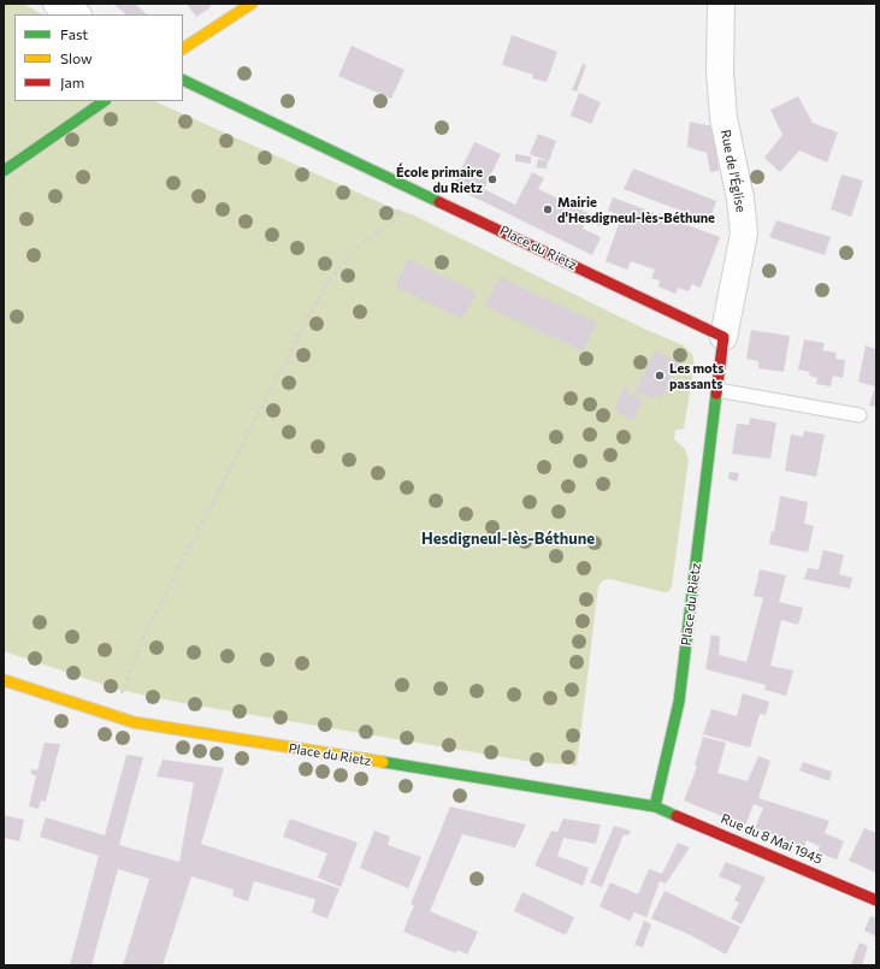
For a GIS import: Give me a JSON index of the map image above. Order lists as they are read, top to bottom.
{
  "streets": {
    "street": ["Rue de l'Église", "Place du Rietz", "Rue du 8 Mai 1945"]
  },
  "crossings": [
    ["Rue de l'Église", "Place du Rietz"],
    ["Place du Rietz", "Rue du 8 Mai 1945"]
  ],
  "districts": ["Hesdigneul-lès-Béthune"],
  "places": ["École primaire du Rietz", "Mairie d'Hesdigneul-lès-Béthune", "Les mots passants"],
  "legend": ["Fast", "Slow", "Jam"]
}
